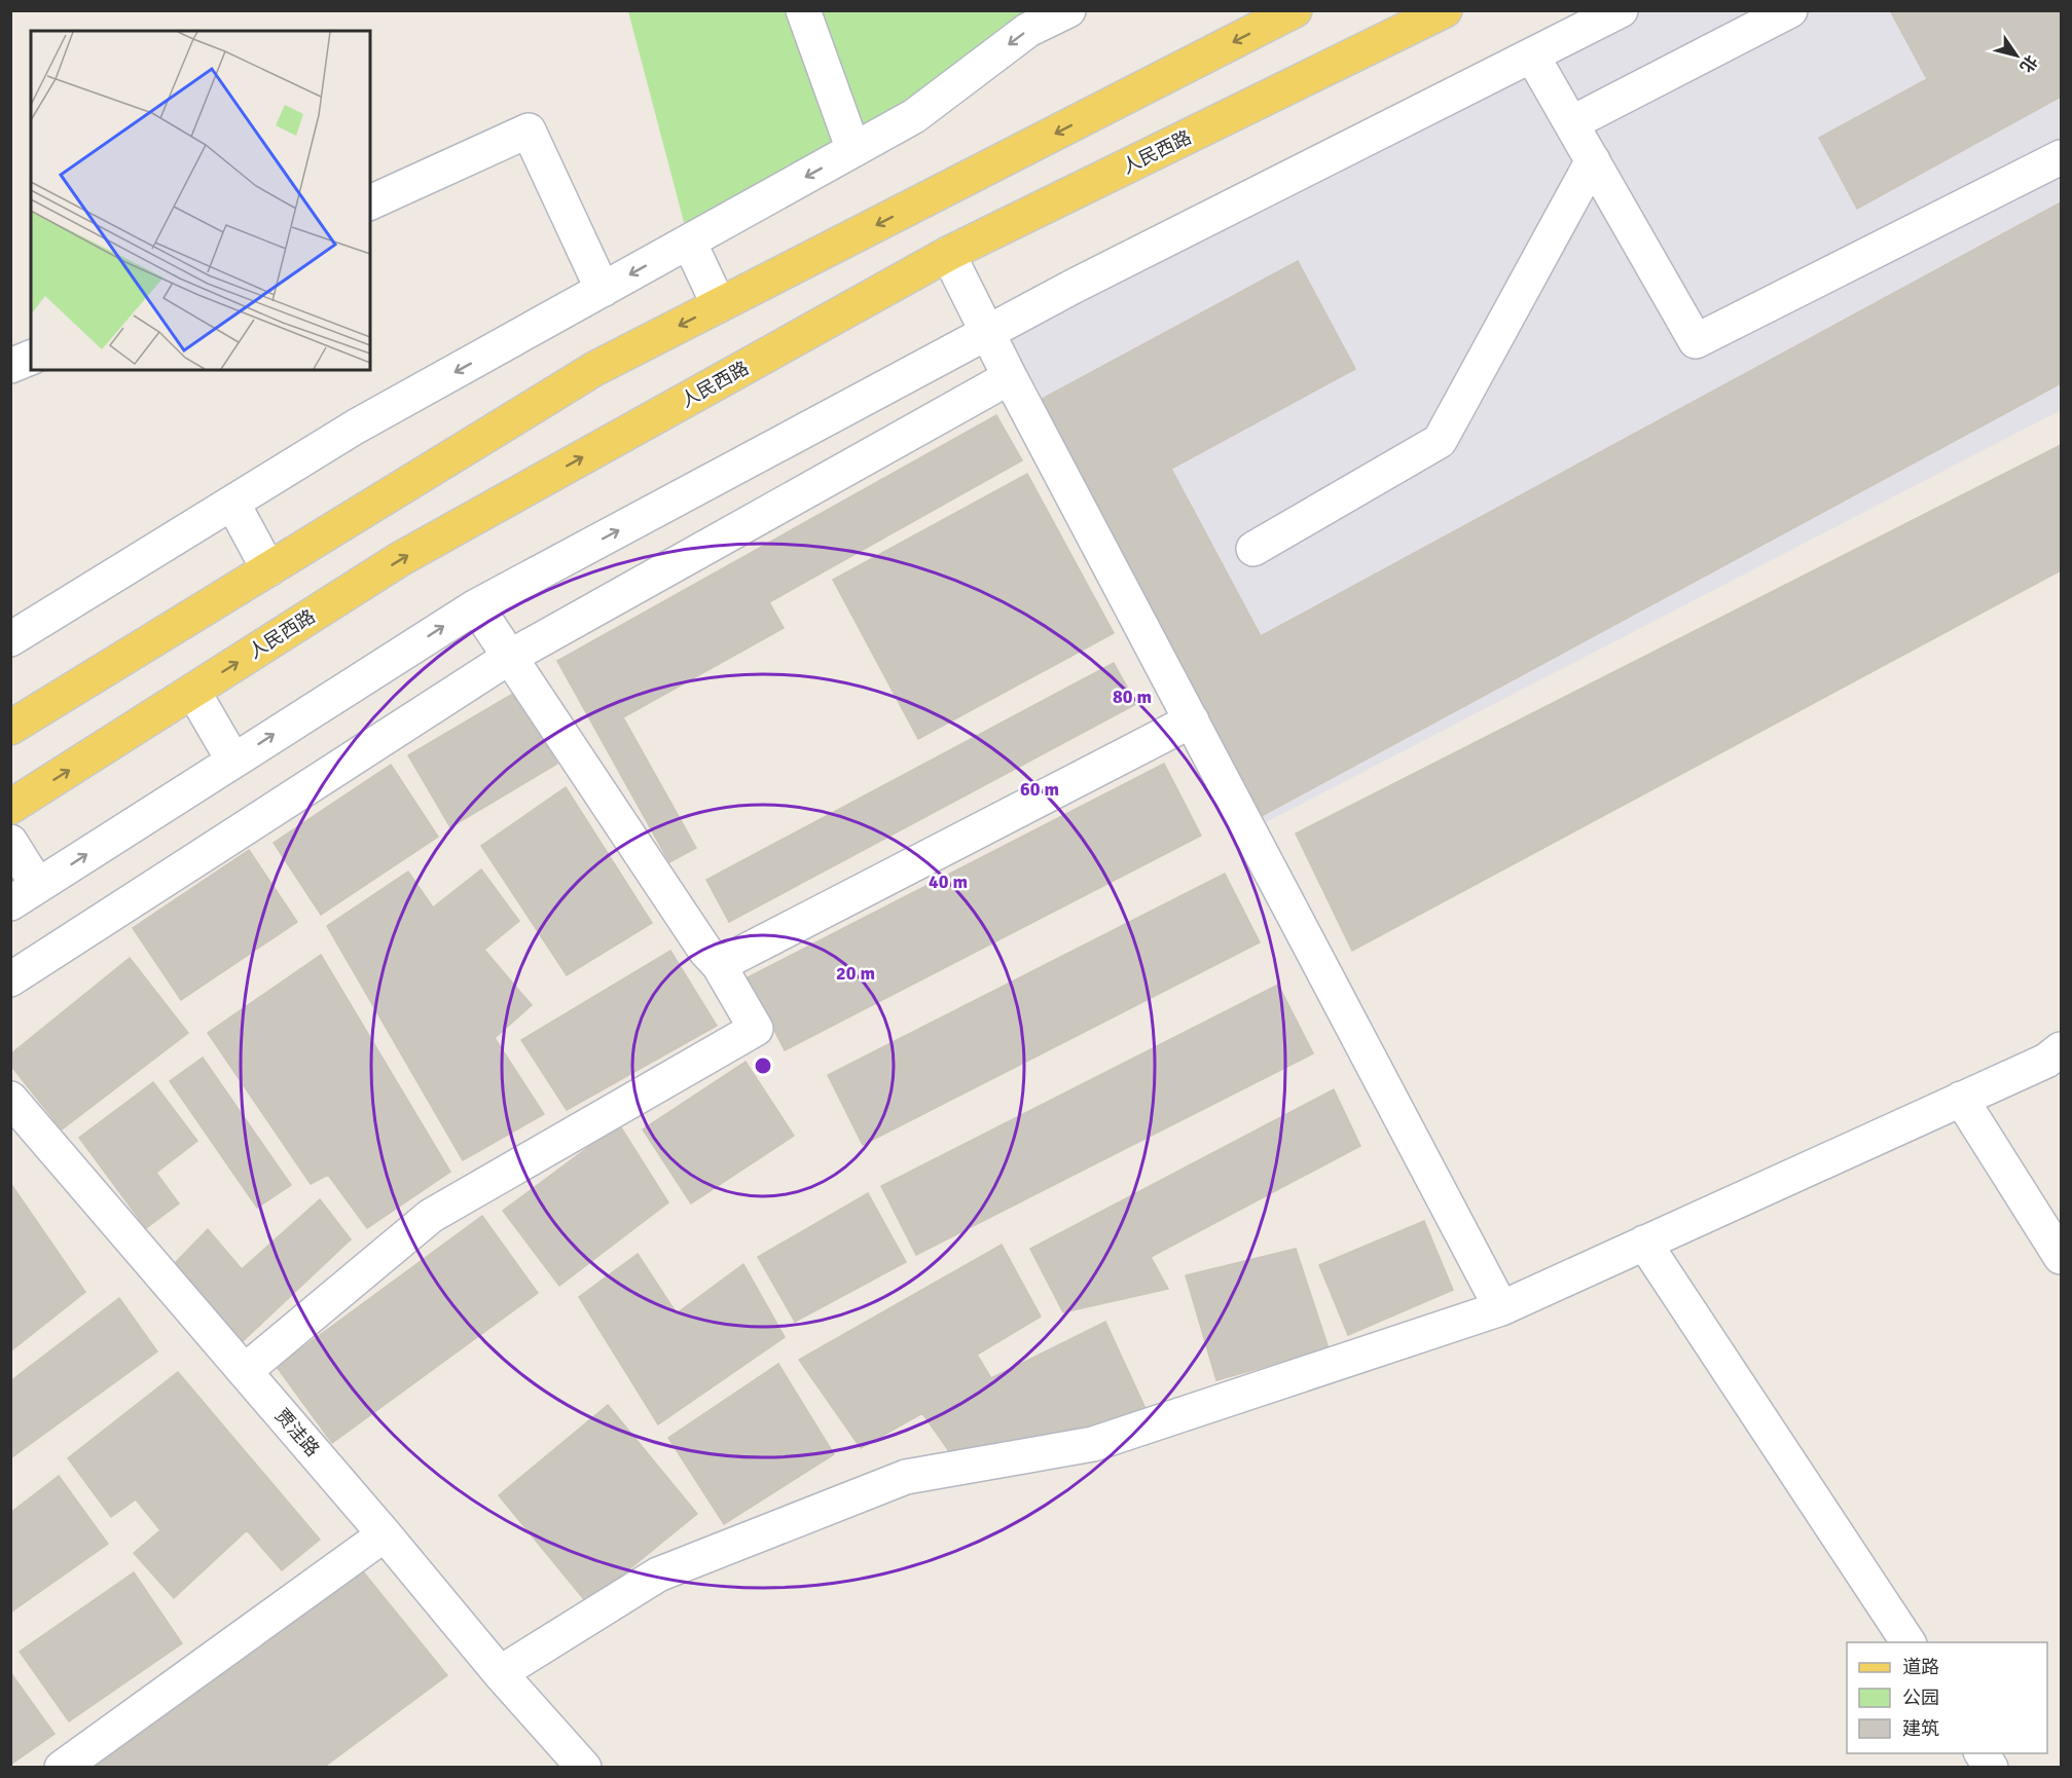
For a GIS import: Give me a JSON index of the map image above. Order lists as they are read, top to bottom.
{
  "streets": {
    "main road": ["人民西路"],
    "street": ["贾洼路"]
  },
  "legend": ["道路", "公园", "建筑"],
  "north": "bottom right",
  "rings": [
    "80 m",
    "60 m",
    "40 m",
    "20 m"
  ]
}
